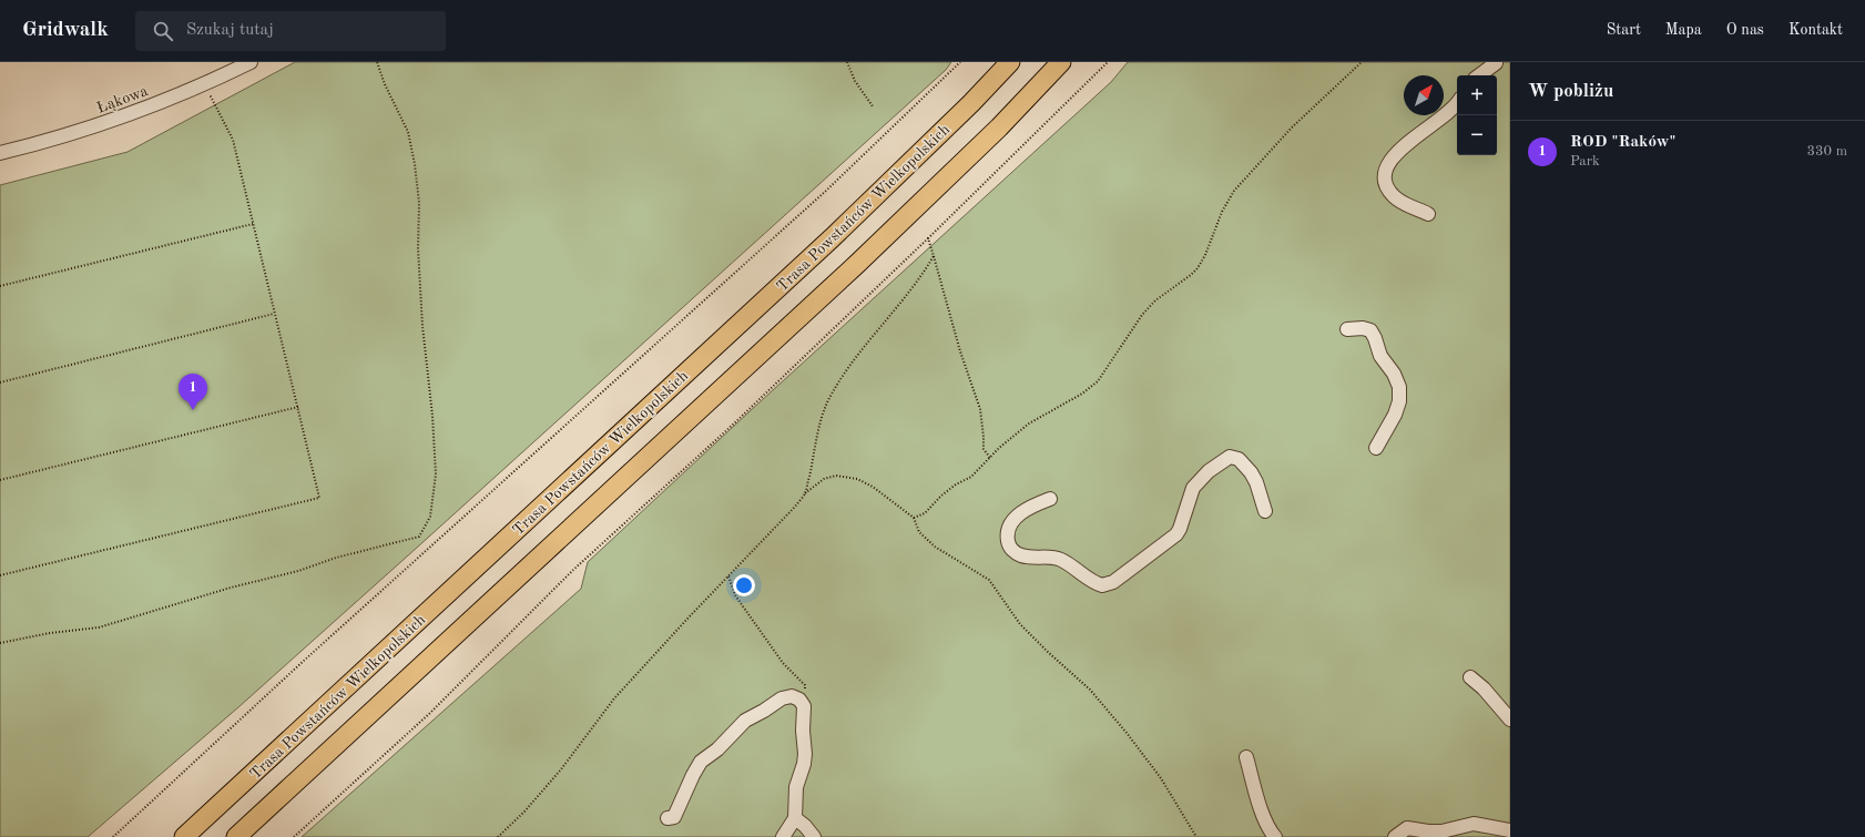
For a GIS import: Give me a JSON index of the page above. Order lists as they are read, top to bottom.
{
  "streets": {
    "highway": ["Trasa Powstańców Wielkopolskich"],
    "street": ["Łąkowa"]
  },
  "north": "top right",
  "page": {
    "header": "Gridwalk",
    "search": "Szukaj tutaj",
    "nav": [
      "Start",
      "Mapa",
      "O nas",
      "Kontakt"
    ],
    "heading": "W pobliżu",
    "map_buttons": ["+", "−"],
    "list": [
      {
        "mark": "1",
        "name": "ROD \"Raków\"",
        "note": "Park",
        "value": "330 m"
      }
    ],
    "pins": "1"
  }
}
